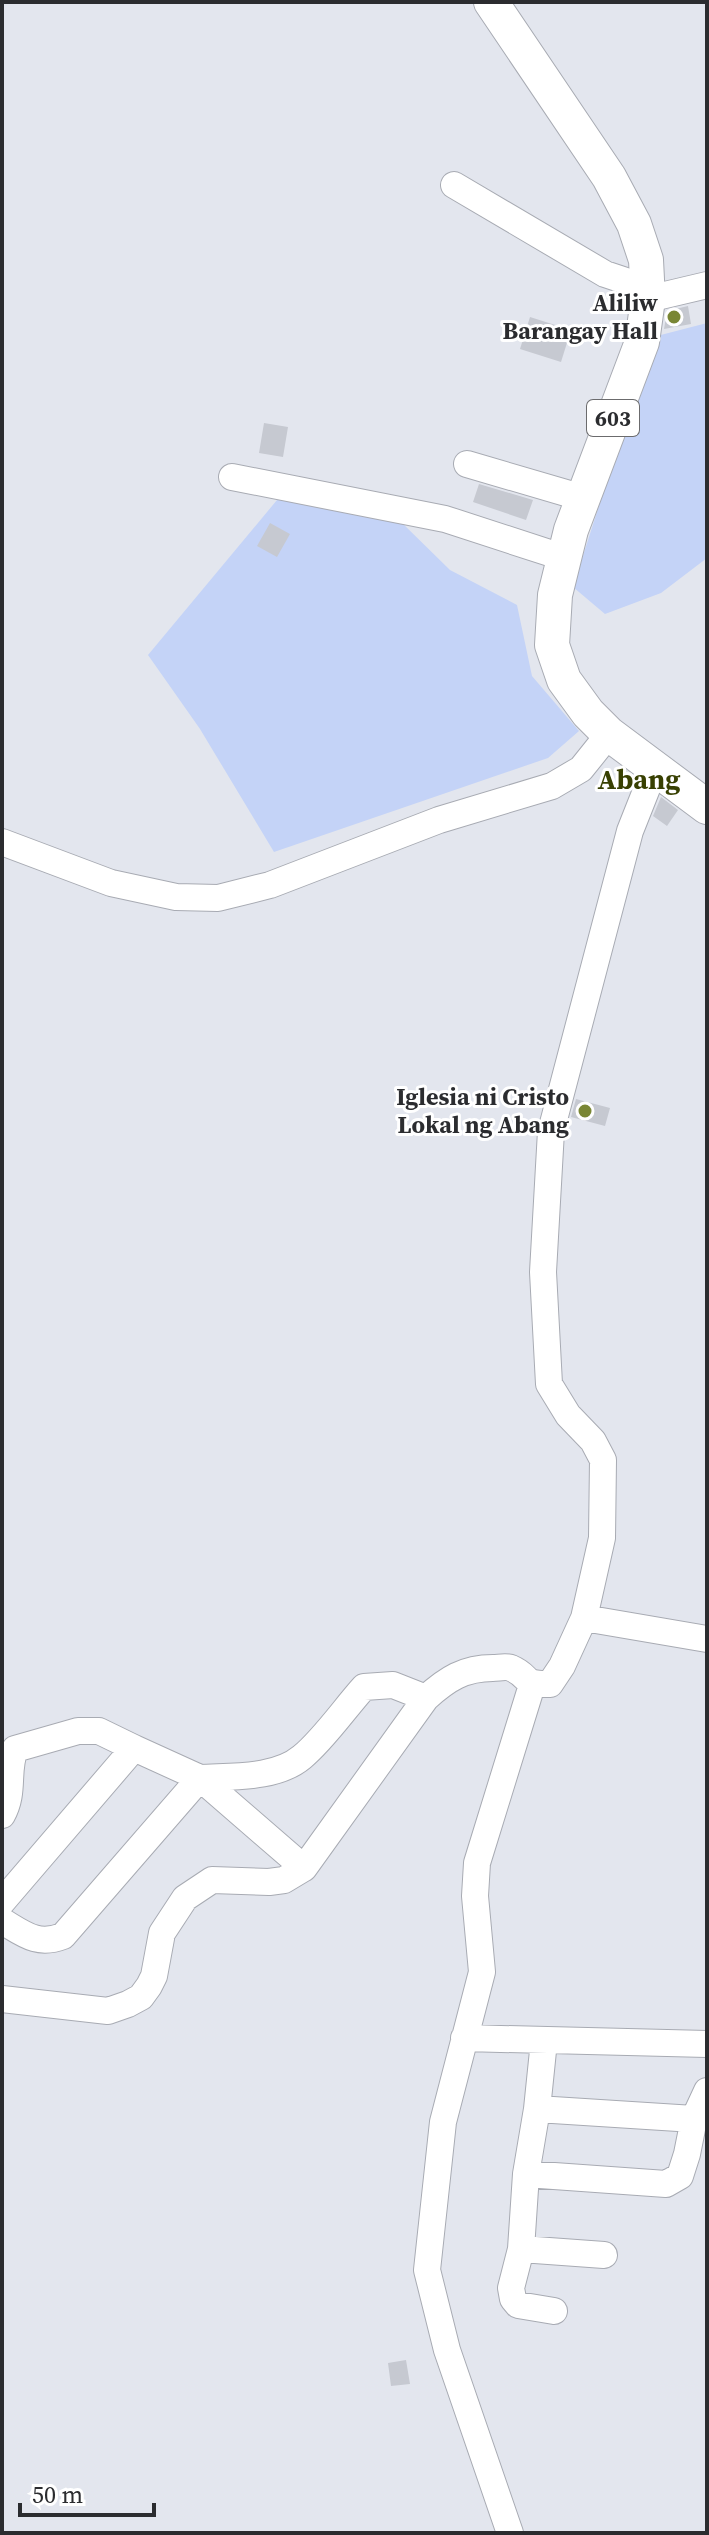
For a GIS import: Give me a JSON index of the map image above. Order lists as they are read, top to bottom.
{
  "streets": {
    "main road": ["603"]
  },
  "districts": ["Abang"],
  "places": ["Aliliw Barangay Hall", "Iglesia ni Cristo Lokal ng Abang"],
  "scale_bar": "50 m"
}
